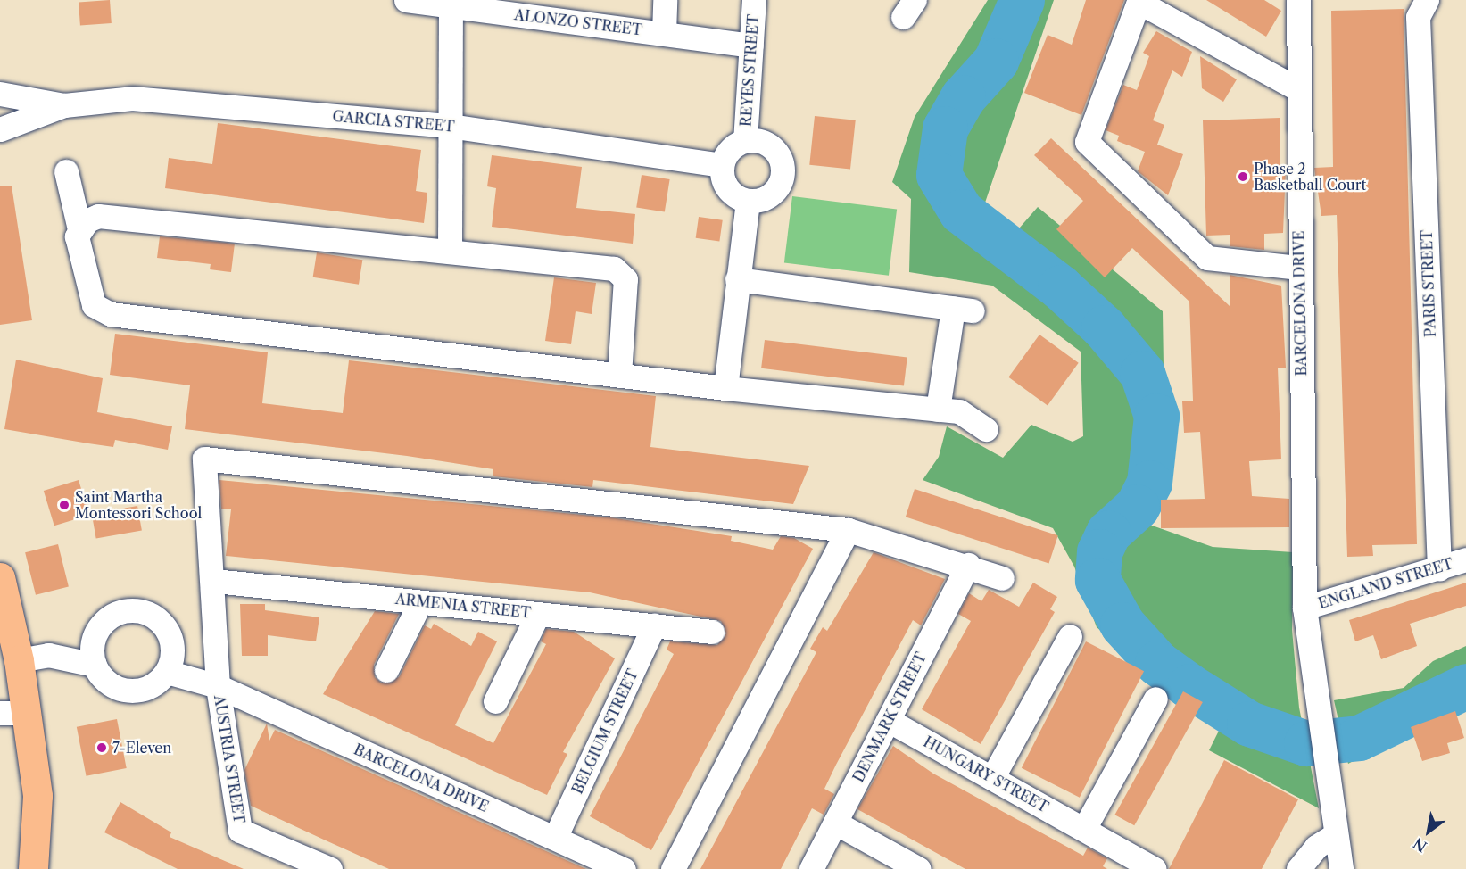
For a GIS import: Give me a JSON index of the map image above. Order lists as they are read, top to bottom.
{
  "streets": {
    "street": [
      "ALONZO STREET",
      "REYES STREET",
      "GARCIA STREET",
      "PARIS STREET",
      "BARCELONA DRIVE",
      "ENGLAND STREET",
      "ARMENIA STREET",
      "DENMARK STREET",
      "BELGIUM STREET",
      "AUSTRIA STREET",
      "HUNGARY STREET"
    ]
  },
  "crossings": [
    ["ALONZO STREET", "REYES STREET"],
    ["REYES STREET", "GARCIA STREET"],
    ["PARIS STREET", "ENGLAND STREET"],
    ["BARCELONA DRIVE", "ENGLAND STREET"],
    ["BARCELONA DRIVE", "BELGIUM STREET"],
    ["BARCELONA DRIVE", "AUSTRIA STREET"],
    ["ARMENIA STREET", "BELGIUM STREET"],
    ["DENMARK STREET", "HUNGARY STREET"]
  ],
  "places": ["Phase 2 Basketball Court", "Saint Martha Montessori School", "7-Eleven"],
  "north": "bottom left"
}
